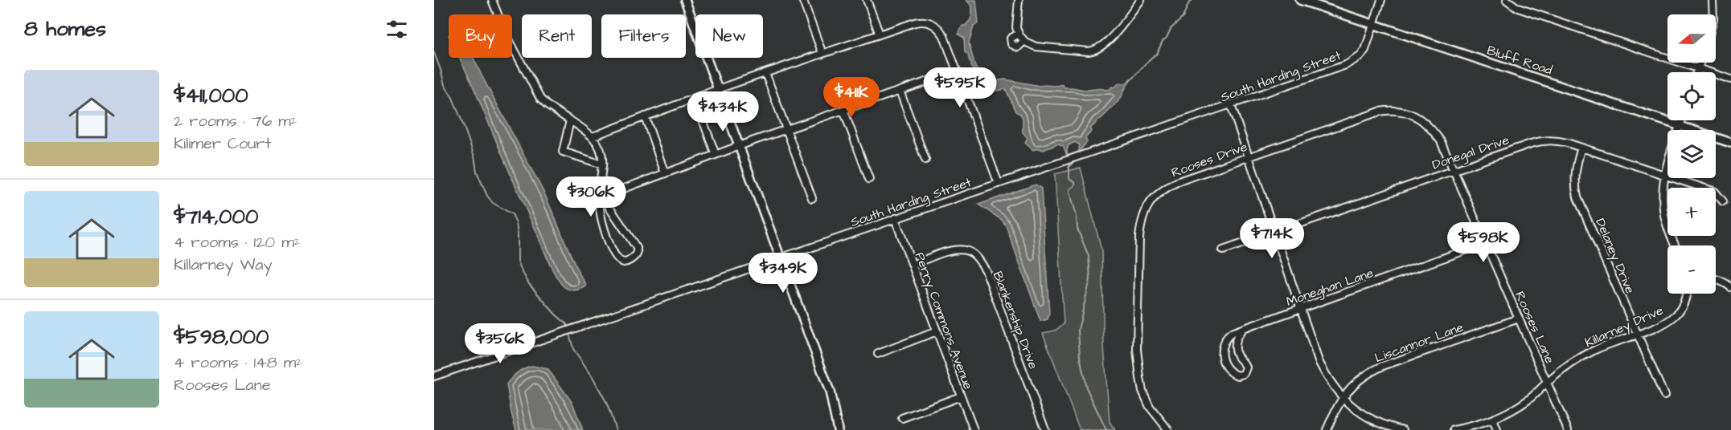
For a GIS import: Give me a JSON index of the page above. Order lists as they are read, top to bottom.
{
  "streets": {
    "main road": ["Bluff Road"],
    "street": [
      "South Harding Street",
      "Donegal Drive",
      "Rooses Drive",
      "Delaney Drive",
      "Moneghan Lane",
      "Blankenship Drive",
      "Perry Commons Avenue",
      "Killarney Drive",
      "Rooses Lane",
      "Liscannor Lane"
    ]
  },
  "crossings": [
    ["Bluff Road", "South Harding Street"],
    ["South Harding Street", "Perry Commons Avenue"],
    ["Donegal Drive", "Delaney Drive"],
    ["Donegal Drive", "Rooses Lane"],
    ["Rooses Drive", "Rooses Lane"],
    ["Delaney Drive", "Killarney Drive"],
    ["Moneghan Lane", "Rooses Lane"],
    ["Blankenship Drive", "Perry Commons Avenue"],
    ["Killarney Drive", "Rooses Lane"],
    ["Rooses Lane", "Liscannor Lane"]
  ],
  "north": "left",
  "page": {
    "heading": "8 homes",
    "map_buttons": ["+", "−"],
    "chip": [
      "Buy",
      "Rent",
      "Filters",
      "New"
    ],
    "list": [
      {
        "name": "$411,000",
        "note": "2 rooms · 76 m² · Kilimer Court"
      },
      {
        "name": "$714,000",
        "note": "4 rooms · 120 m² · Killarney Way"
      },
      {
        "name": "$598,000",
        "note": "4 rooms · 148 m² · Rooses Lane"
      }
    ],
    "price": [
      "$595K",
      "$411K",
      "$434K",
      "$306K",
      "$714K",
      "$598K",
      "$349K",
      "$356K"
    ]
  }
}
